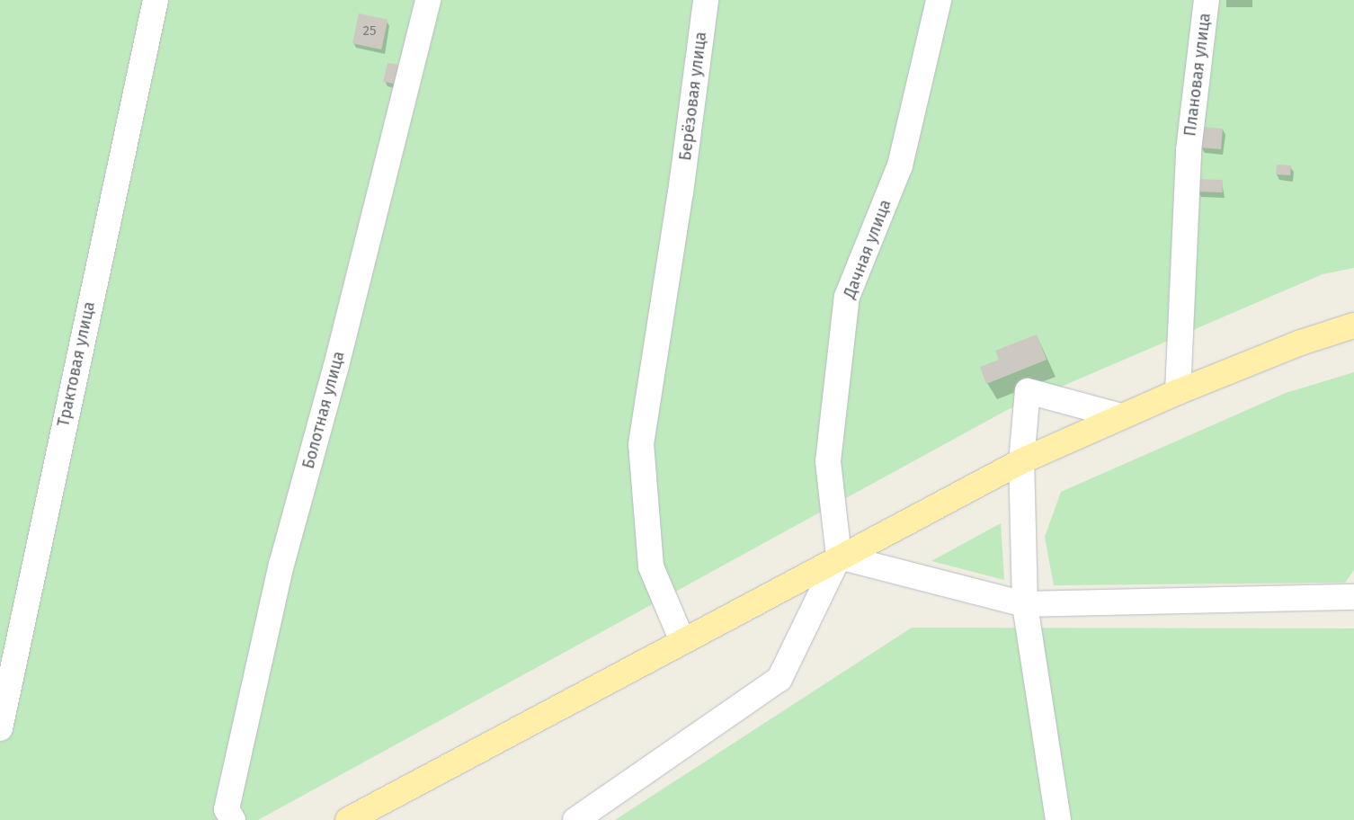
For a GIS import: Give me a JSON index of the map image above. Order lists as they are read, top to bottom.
{
  "streets": {
    "street": [
      "Плановая улица",
      "Берёзовая улица",
      "Дачная улица",
      "Трактовая улица",
      "Болотная улица"
    ]
  },
  "house_numbers": ["25"]
}
